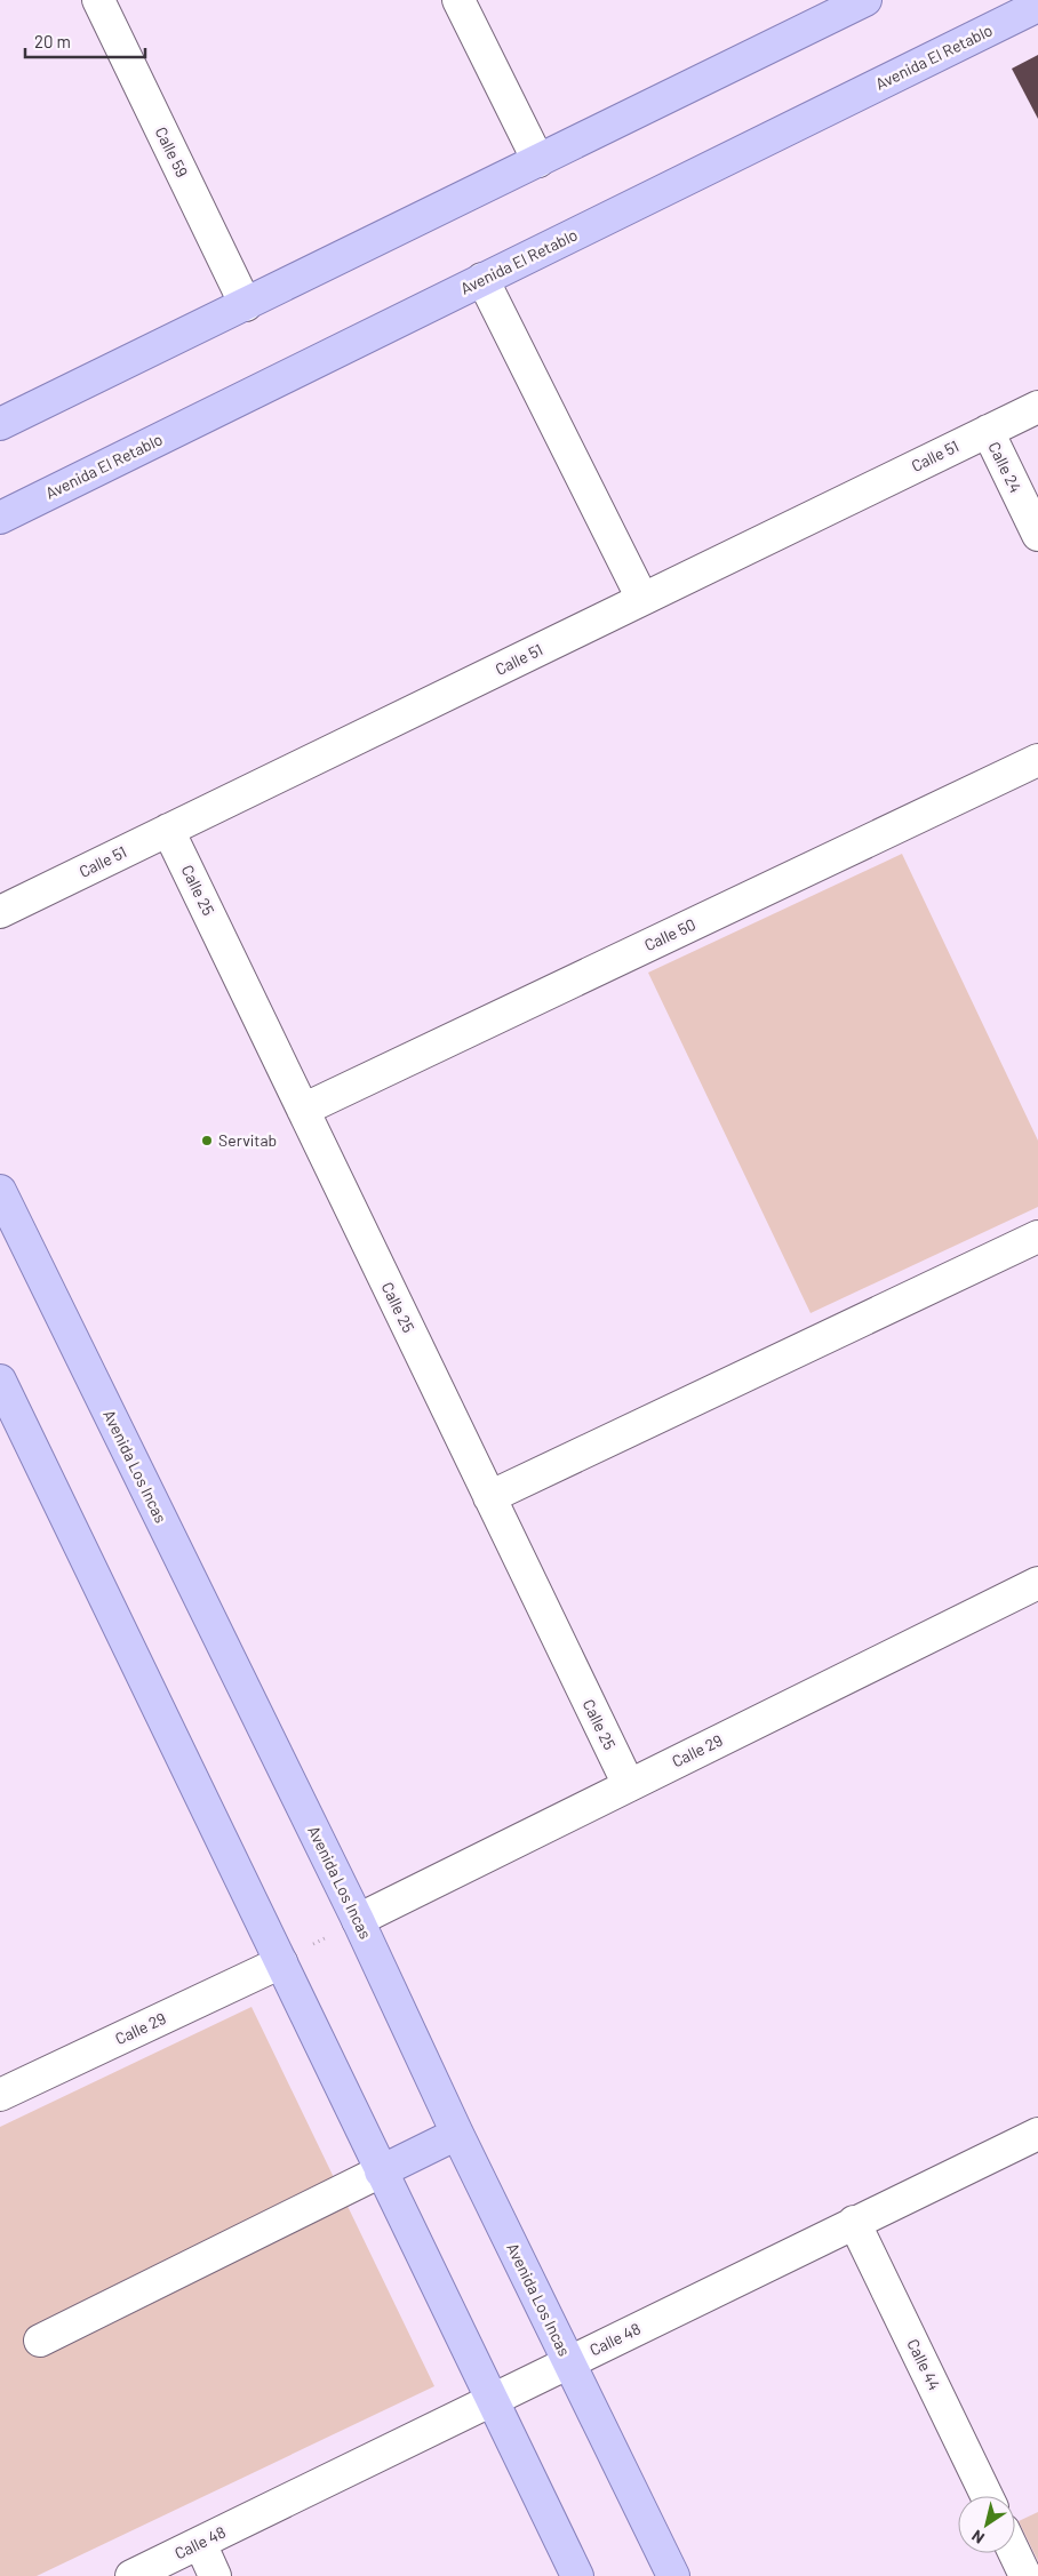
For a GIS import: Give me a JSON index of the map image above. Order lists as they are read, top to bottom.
{
  "streets": {
    "main road": ["Avenida El Retablo", "Avenida Los Incas"],
    "street": [
      "Calle 59",
      "Calle 51",
      "Calle 24",
      "Calle 25",
      "Calle 50",
      "Calle 29",
      "Calle 48",
      "Calle 44"
    ]
  },
  "crossings": [
    ["Calle 51", "Calle 24"],
    ["Calle 51", "Calle 25"],
    ["Calle 25", "Calle 50"],
    ["Calle 25", "Calle 29"],
    ["Avenida Los Incas", "Calle 29"],
    ["Avenida Los Incas", "Calle 48"],
    ["Calle 48", "Calle 44"]
  ],
  "places": ["Servitab"],
  "scale_bar": "20 m",
  "north": "bottom left"
}
